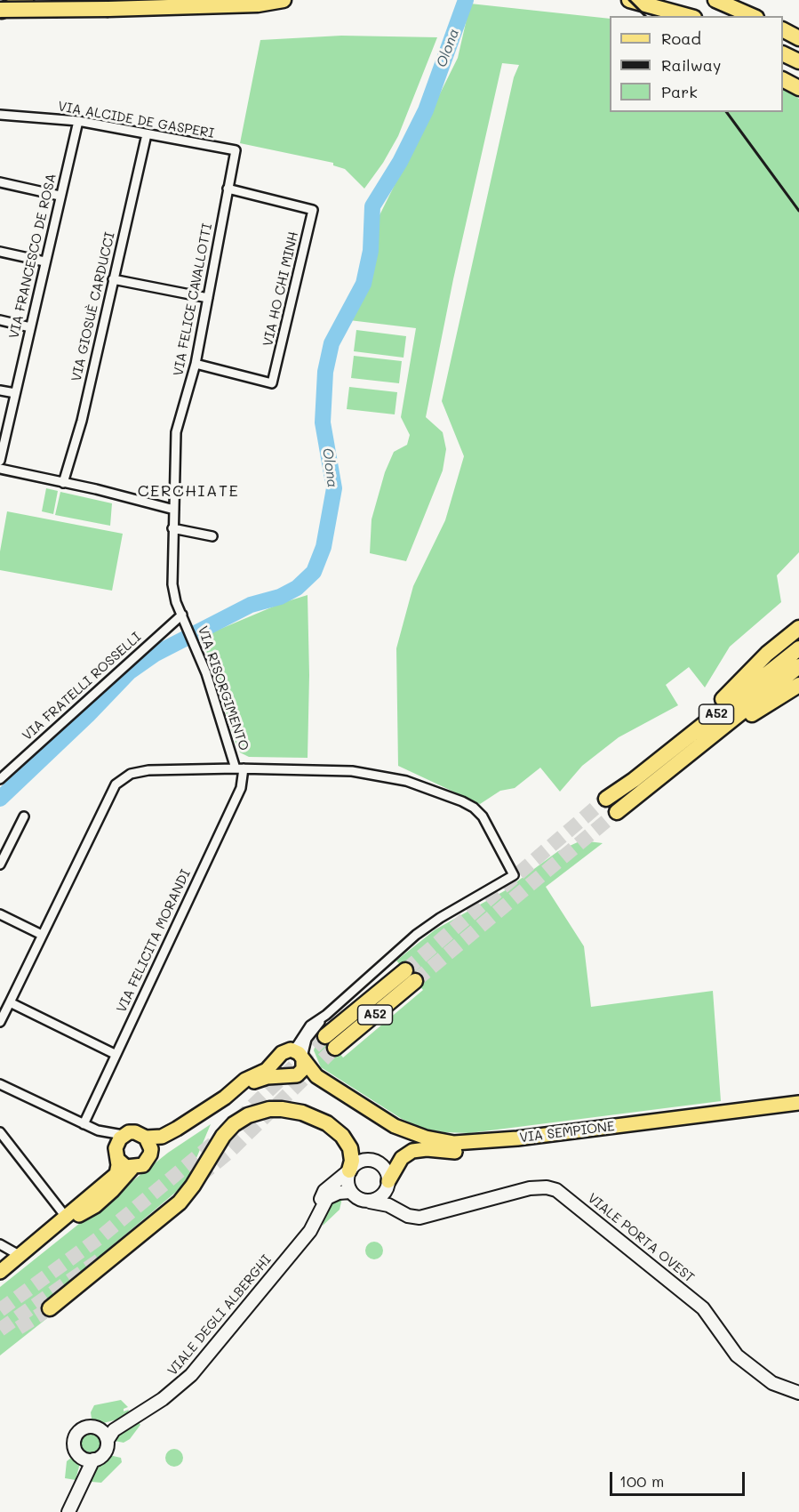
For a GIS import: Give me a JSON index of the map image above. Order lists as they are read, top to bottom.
{
  "streets": {
    "highway": ["A52"],
    "main road": ["VIA SEMPIONE"],
    "street": [
      "VIA ALCIDE DE GASPERI",
      "VIA FRANCESCO DE ROSA",
      "VIA HO CHI MINH",
      "VIA FELICE CAVALLOTTI",
      "VIA GIOSUÈ CARDUCCI",
      "VIA FRATELLI ROSSELLI",
      "VIA RISORGIMENTO",
      "VIA FELICITA MORANDI",
      "VIALE PORTA OVEST",
      "VIALE DEGLI ALBERGHI"
    ]
  },
  "crossings": [
    ["VIA ALCIDE DE GASPERI", "VIA FRANCESCO DE ROSA"],
    ["VIA ALCIDE DE GASPERI", "VIA FELICE CAVALLOTTI"],
    ["VIA ALCIDE DE GASPERI", "VIA GIOSUÈ CARDUCCI"],
    ["VIA HO CHI MINH", "VIA FELICE CAVALLOTTI"],
    ["VIA FELICE CAVALLOTTI", "VIA RISORGIMENTO"],
    ["VIA FRATELLI ROSSELLI", "VIA RISORGIMENTO"],
    ["VIA RISORGIMENTO", "VIA FELICITA MORANDI"],
    ["VIALE PORTA OVEST", "VIALE DEGLI ALBERGHI"]
  ],
  "districts": ["CERCHIATE"],
  "water": ["Olona"],
  "legend": ["Road", "Railway", "Park"],
  "scale_bar": "100 m"
}
